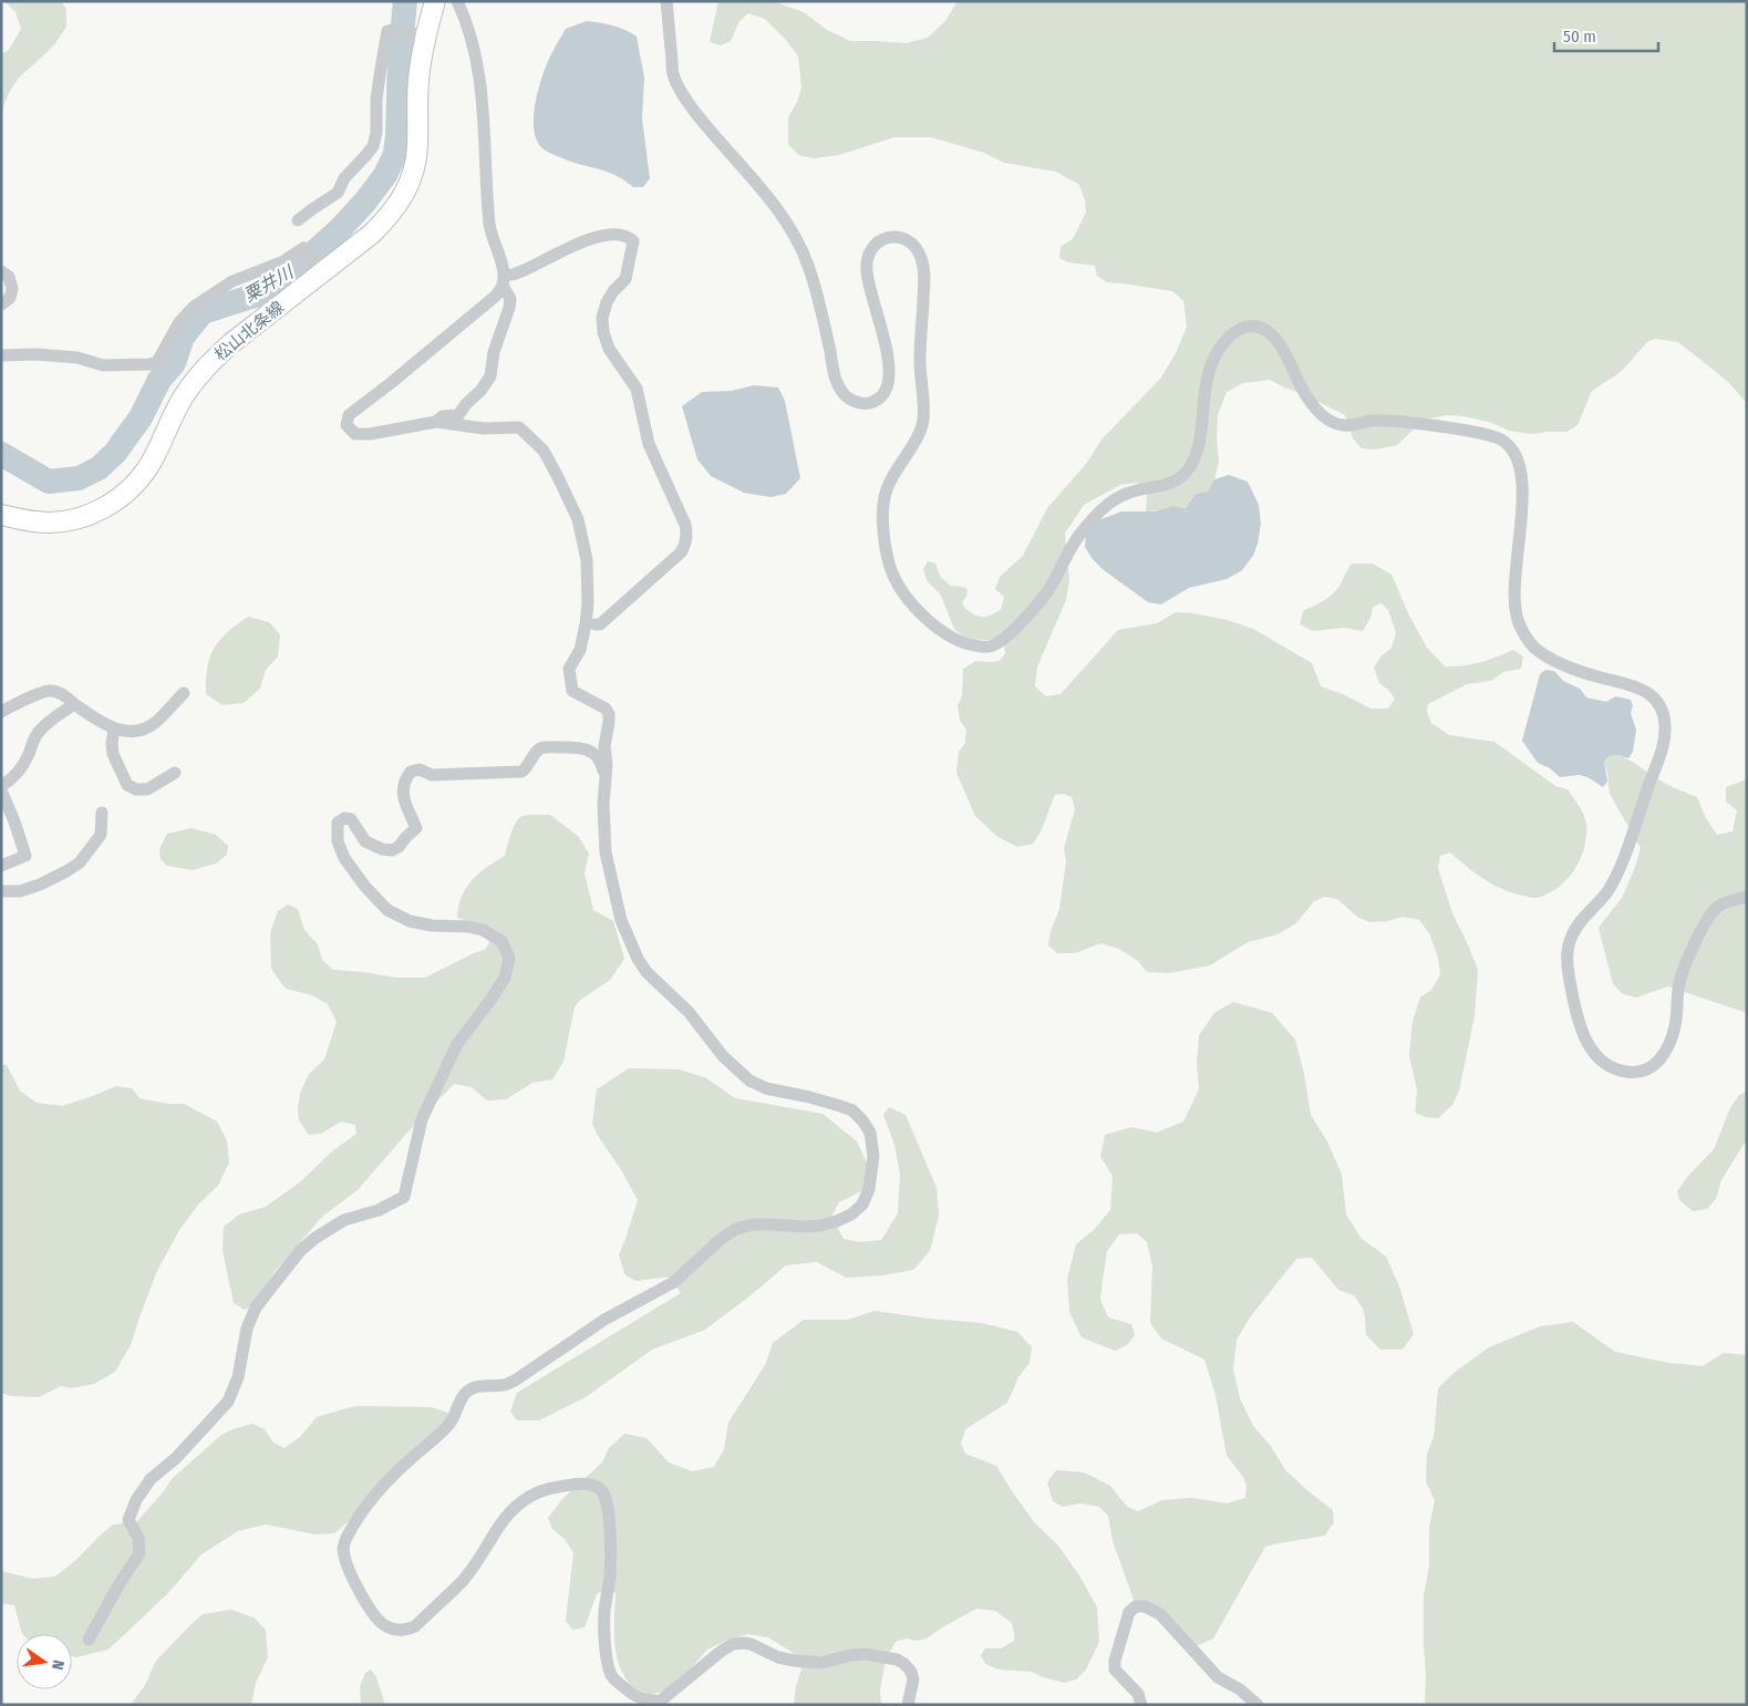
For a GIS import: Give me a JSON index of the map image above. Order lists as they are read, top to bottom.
{
  "streets": {
    "main road": ["松山北条線"]
  },
  "water": ["粟井川"],
  "scale_bar": "50 m",
  "north": "right"
}
